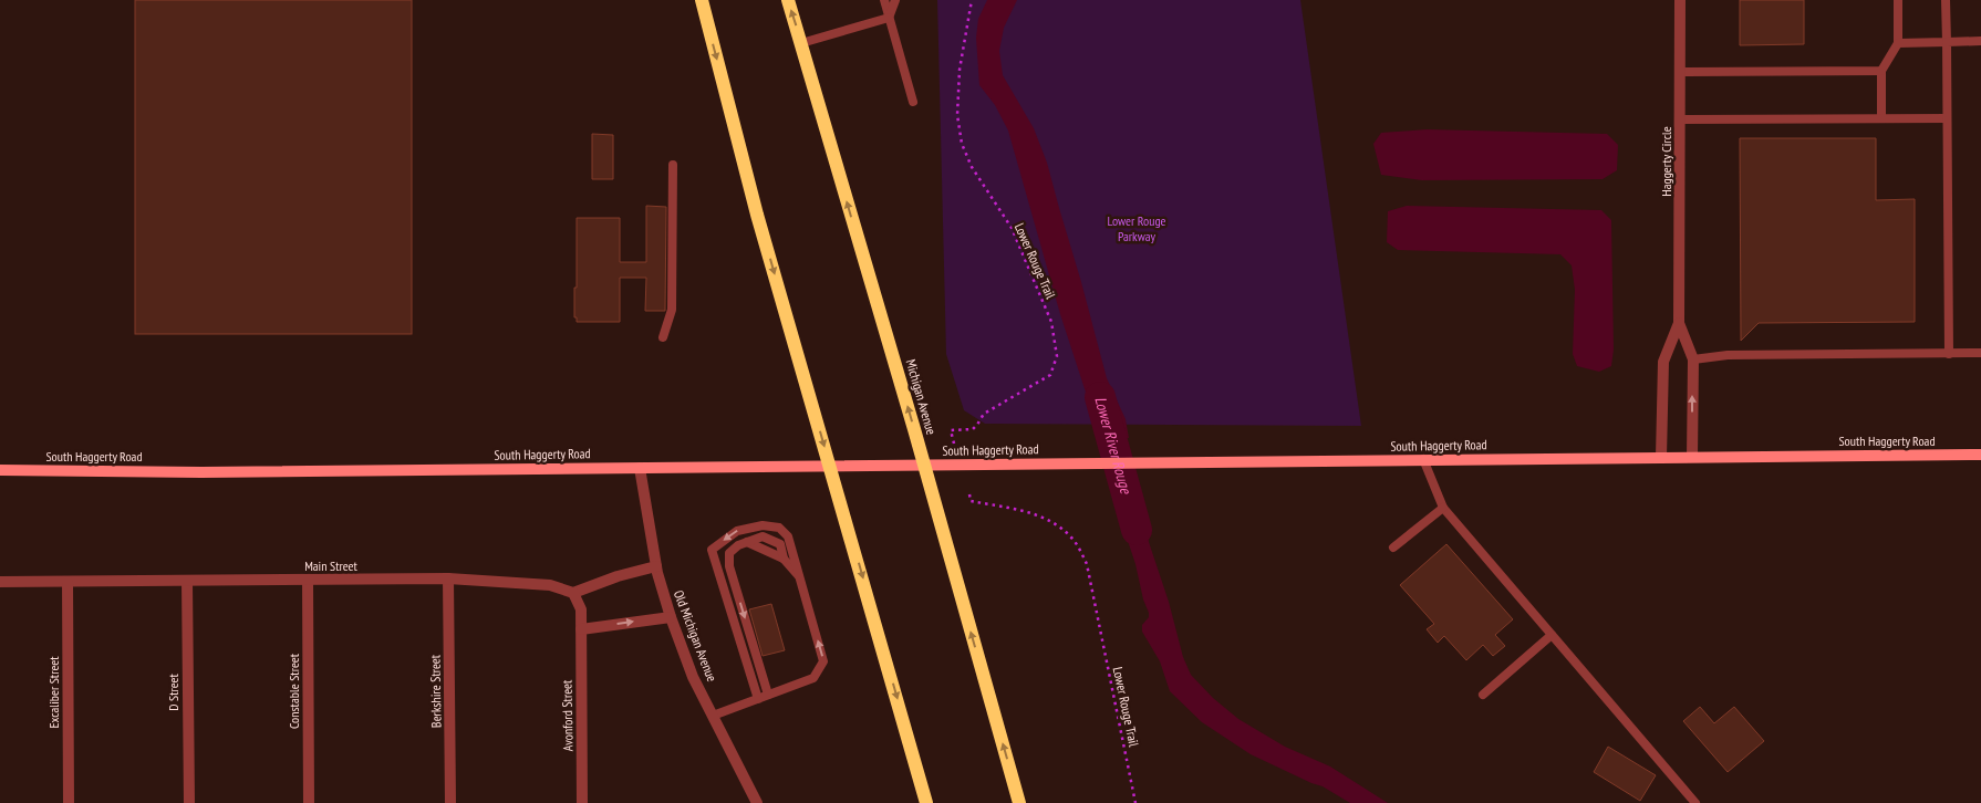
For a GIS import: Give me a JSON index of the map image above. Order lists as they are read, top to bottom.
{
  "streets": {
    "main road": ["Michigan Avenue", "South Haggerty Road"],
    "street": [
      "Haggerty Circle",
      "Main Street",
      "Old Michigan Avenue",
      "Constable Street",
      "Berkshire Street",
      "Excaliber Street",
      "D Street",
      "Avonford Street"
    ],
    "path": ["Lower Rouge Trail"]
  },
  "crossings": [
    ["Haggerty Circle", "South Haggerty Road"],
    ["Michigan Avenue", "South Haggerty Road"],
    ["South Haggerty Road", "Old Michigan Avenue"],
    ["Main Street", "Constable Street"],
    ["Main Street", "Berkshire Street"],
    ["Main Street", "Excaliber Street"],
    ["Main Street", "D Street"],
    ["Main Street", "Avonford Street"]
  ],
  "water": ["Lower River Rouge"],
  "parks": ["Lower Rouge Parkway"]
}
